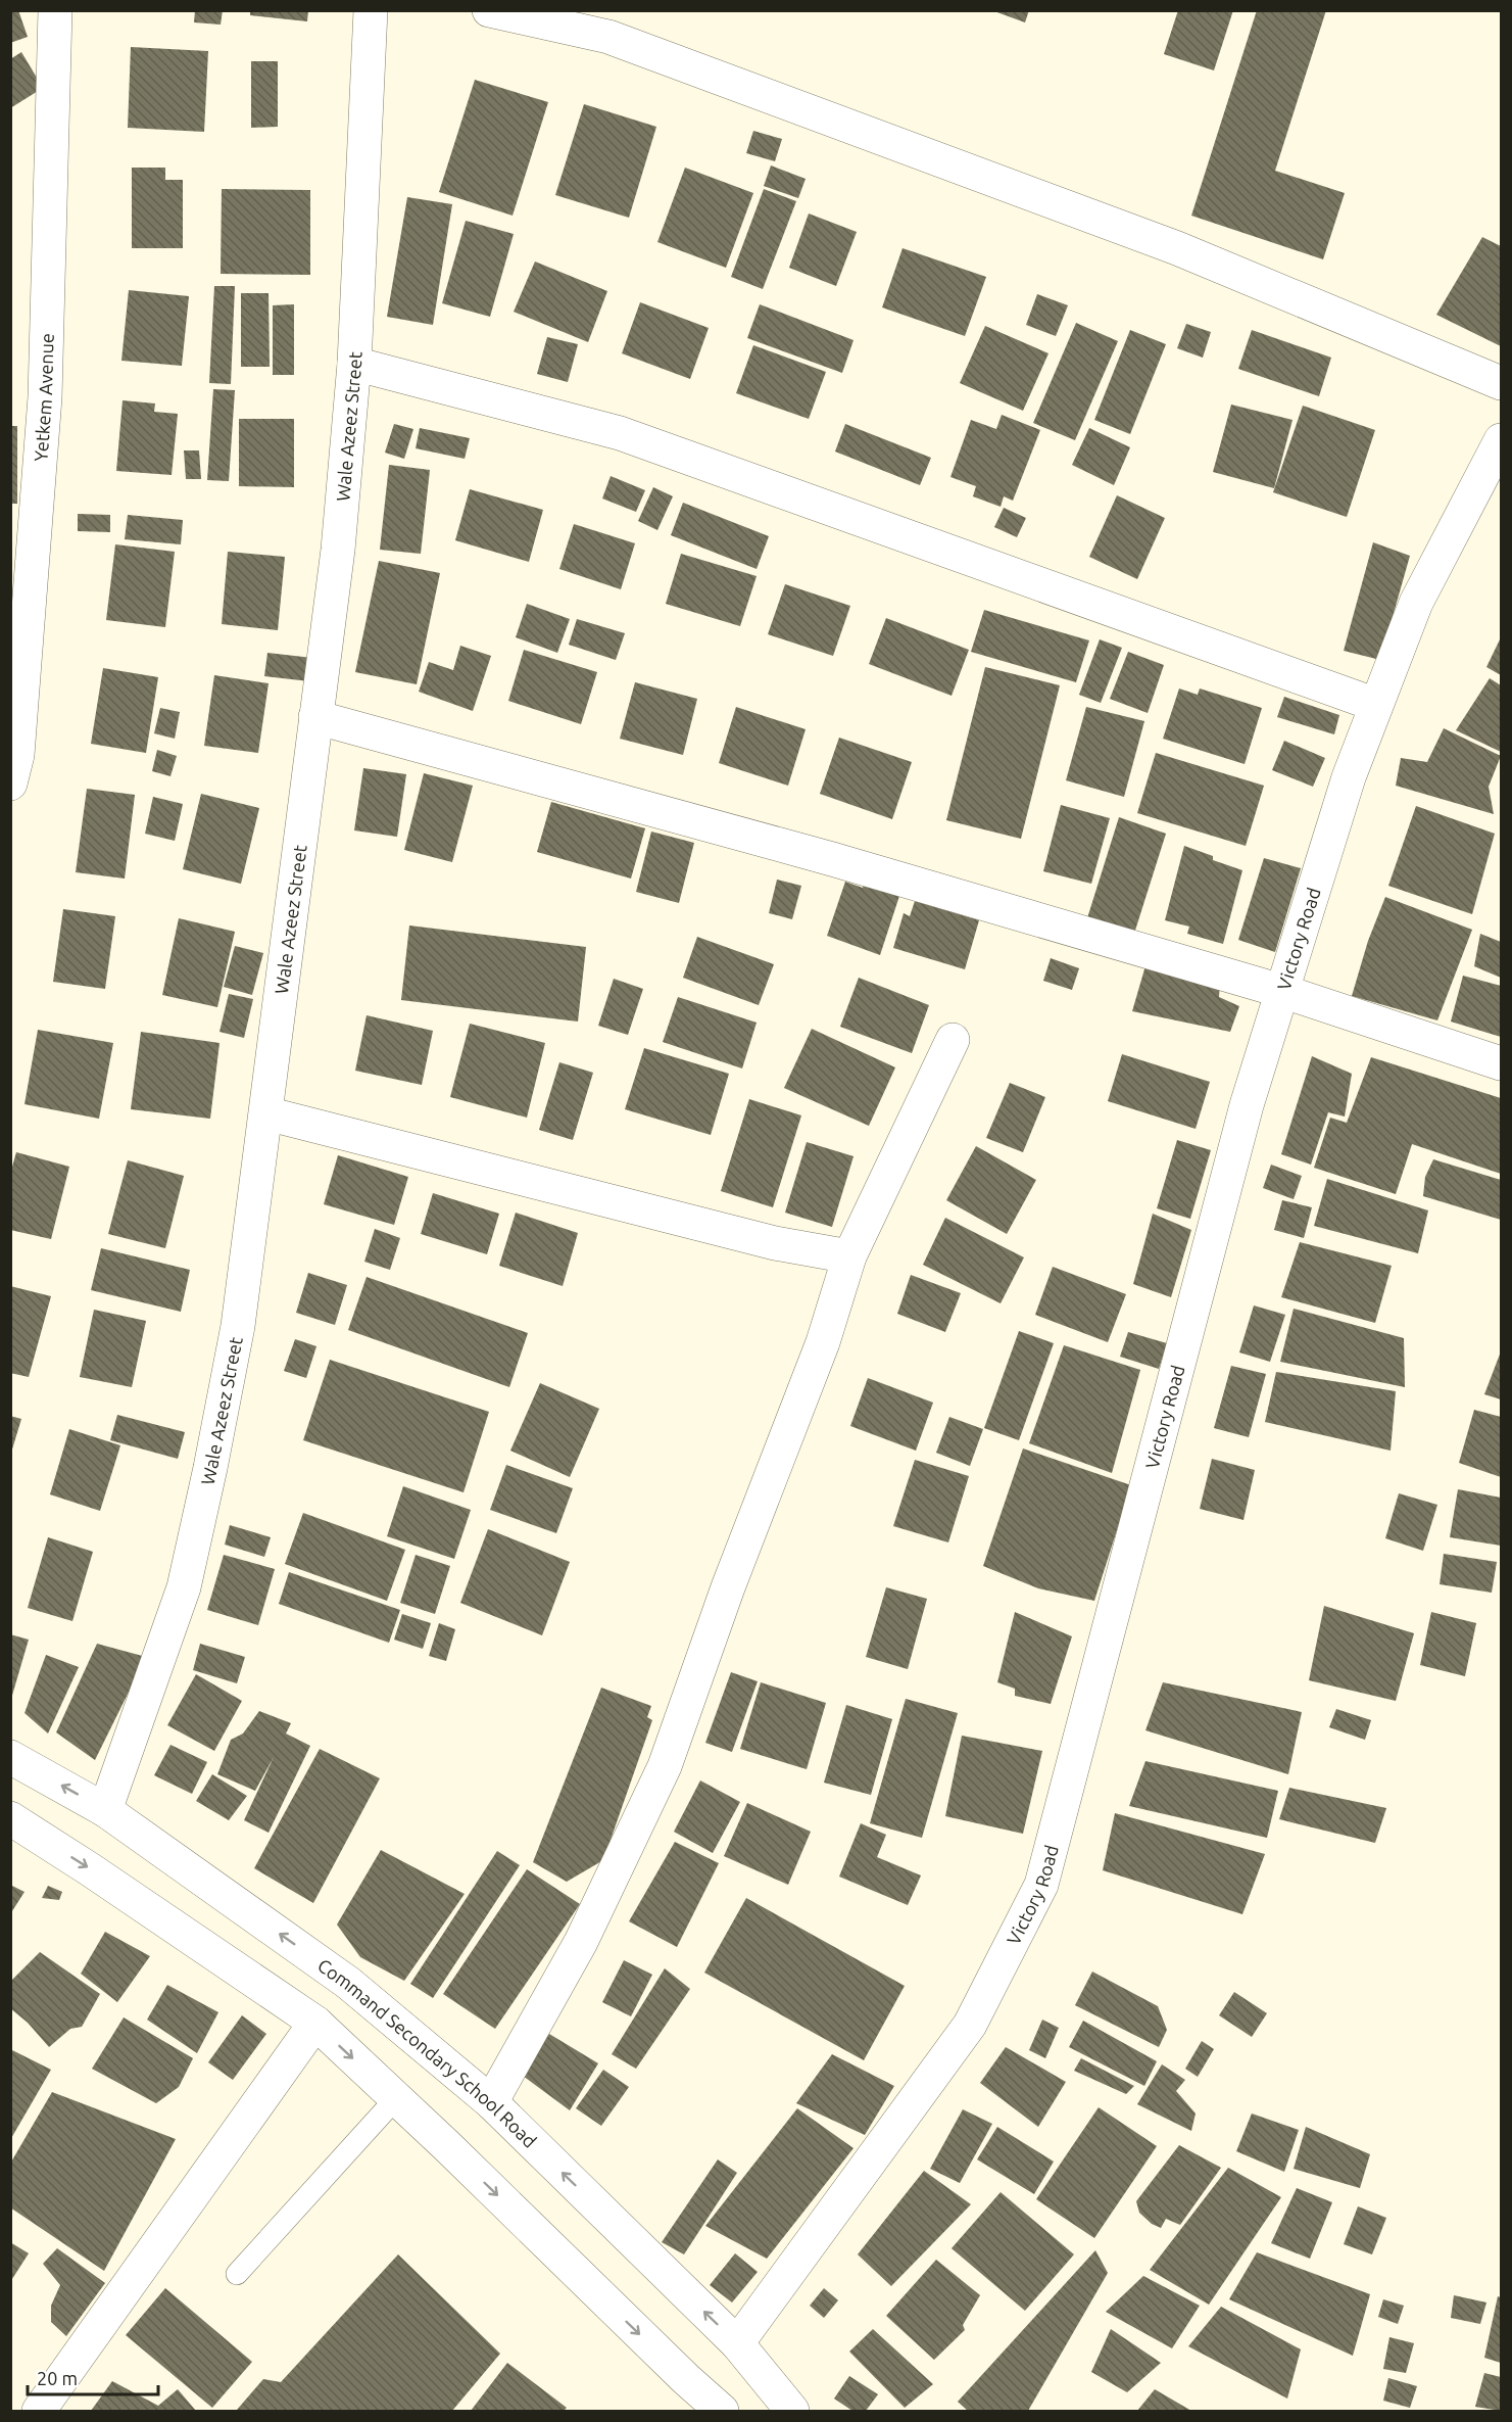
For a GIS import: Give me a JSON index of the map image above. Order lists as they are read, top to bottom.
{
  "streets": {
    "street": [
      "Yetkem Avenue",
      "Wale Azeez Street",
      "Victory Road",
      "Command Secondary School Road"
    ]
  },
  "crossings": [
    ["Wale Azeez Street", "Command Secondary School Road"],
    ["Victory Road", "Command Secondary School Road"]
  ],
  "scale_bar": "20 m"
}
